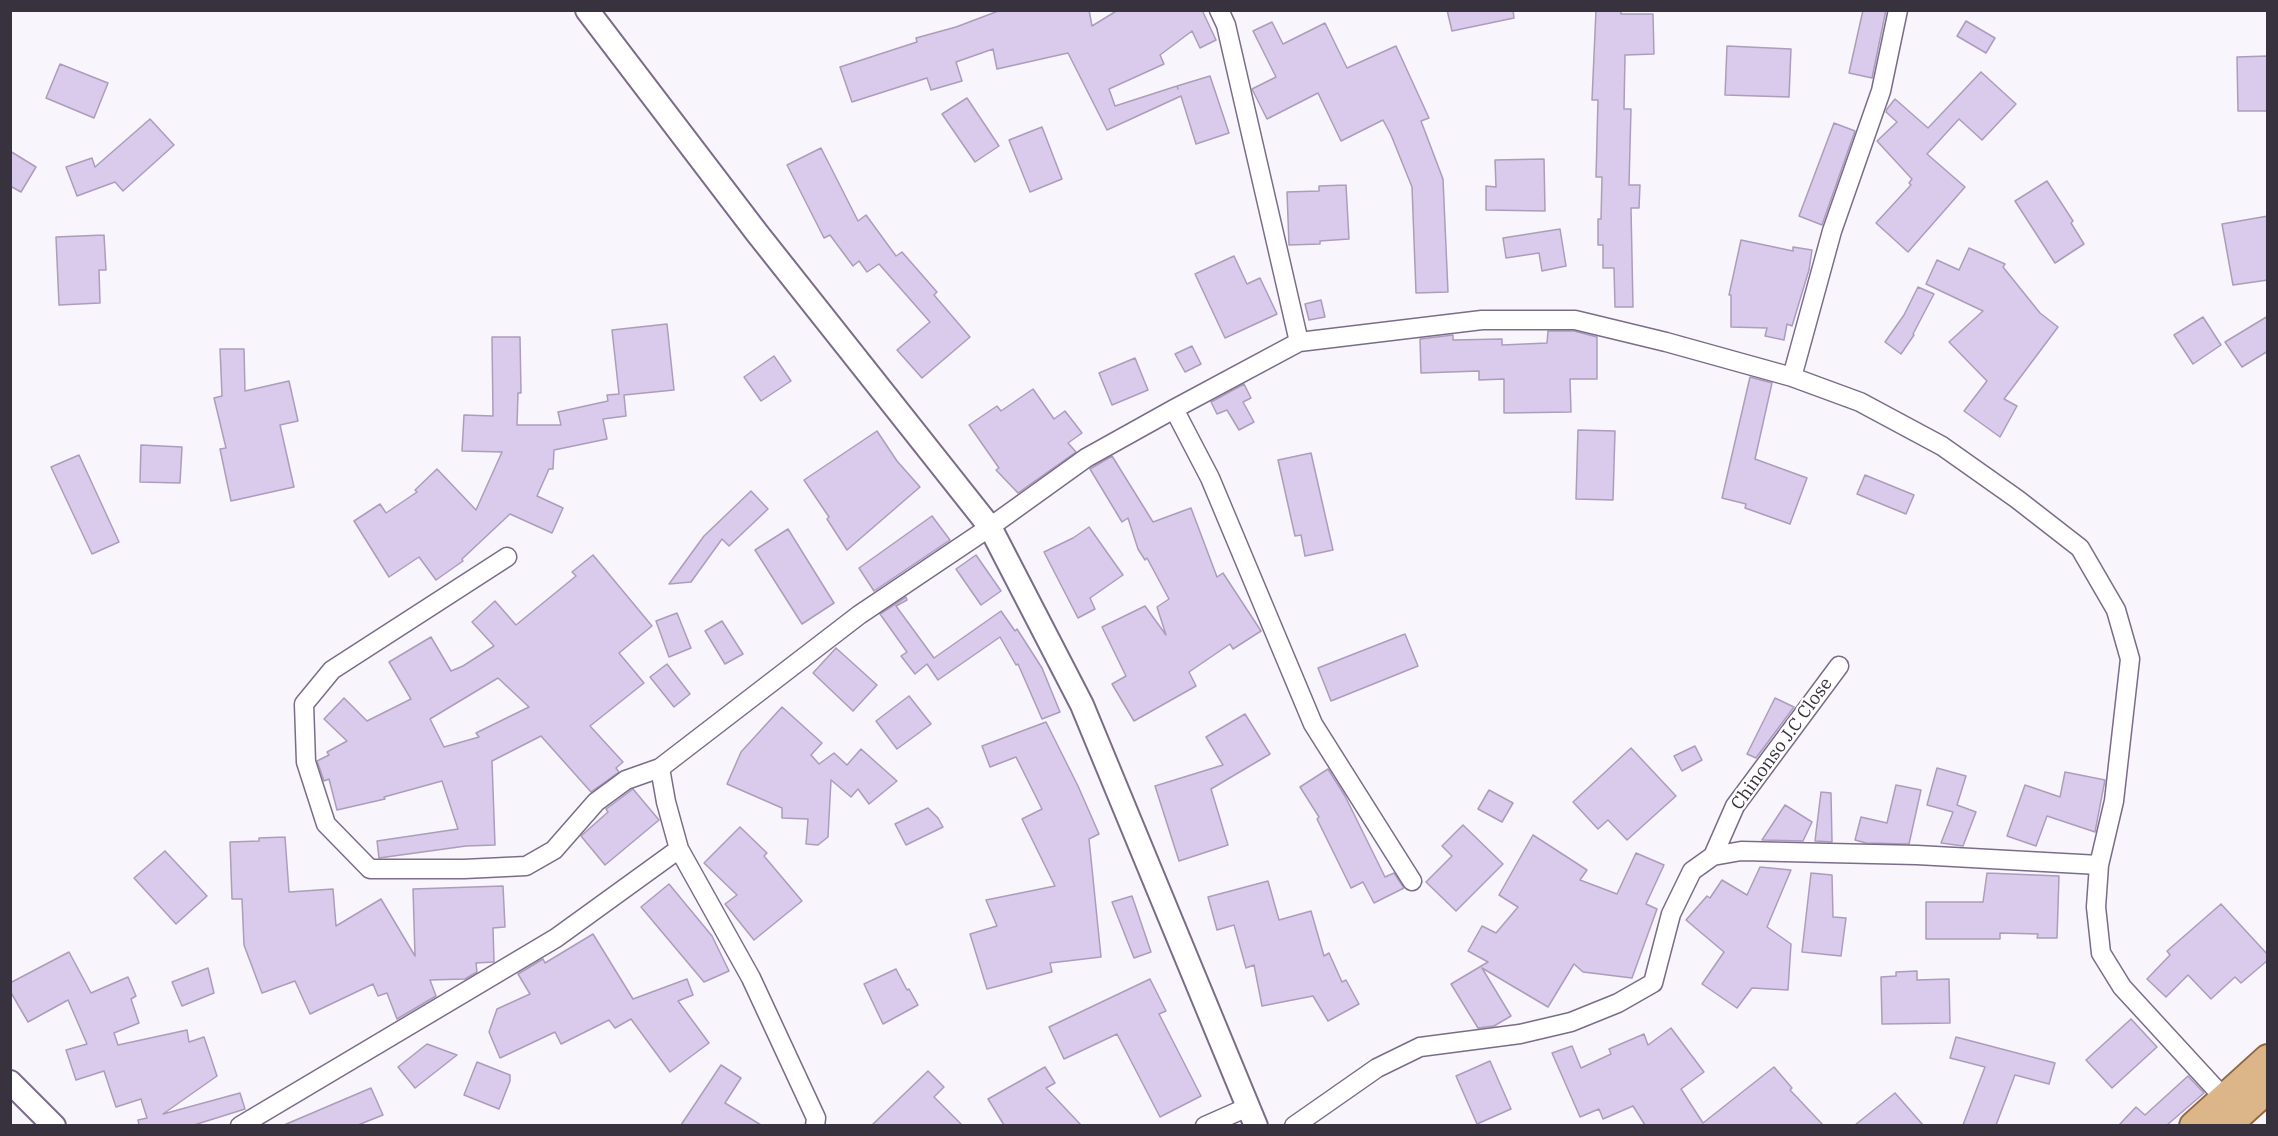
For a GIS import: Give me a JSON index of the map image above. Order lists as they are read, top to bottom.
{
  "streets": {
    "street": ["Chinonso J.C Close"]
  }
}
